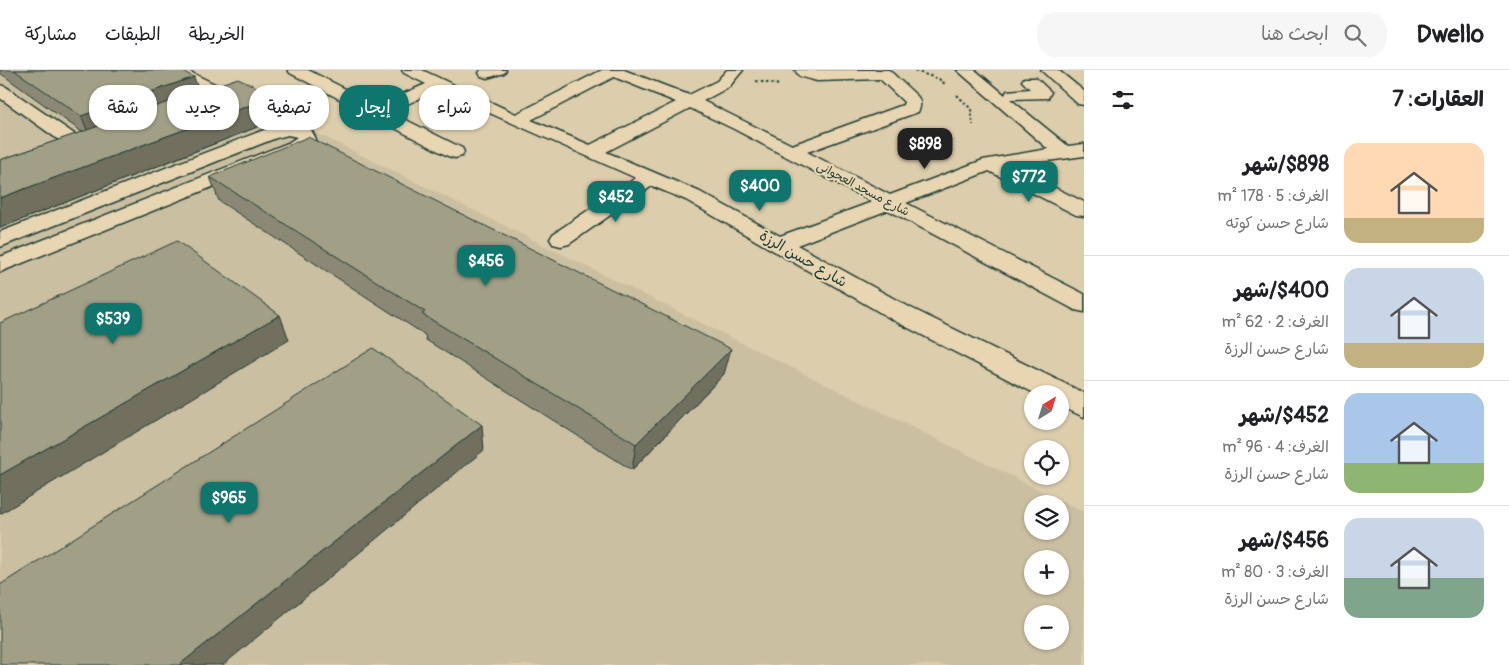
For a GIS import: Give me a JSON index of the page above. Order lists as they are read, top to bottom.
{
  "streets": {
    "street": ["شارع مسجد العجوانى", "شارع حسن الرزة"]
  },
  "north": "top right",
  "page": {
    "header": "Dwello",
    "search": "ابحث هنا",
    "nav": ["الخريطة", "الطبقات", "مشاركة"],
    "heading": "العقارات: 7",
    "chip": [
      "شراء",
      "إيجار",
      "تصفية",
      "جديد",
      "شقة"
    ],
    "price": [
      "$898",
      "$772",
      "$400",
      "$452",
      "$456",
      "$539",
      "$965"
    ],
    "list": [
      {
        "name": "$898/شهر",
        "note": "الغرف: 5 · 178 m² · شارع حسن كوته"
      },
      {
        "name": "$400/شهر",
        "note": "الغرف: 2 · 62 m² · شارع حسن الرزة"
      },
      {
        "name": "$452/شهر",
        "note": "الغرف: 4 · 96 m² · شارع حسن الرزة"
      },
      {
        "name": "$456/شهر",
        "note": "الغرف: 3 · 80 m² · شارع حسن الرزة"
      }
    ],
    "map_buttons": ["+", "−"]
  }
}
